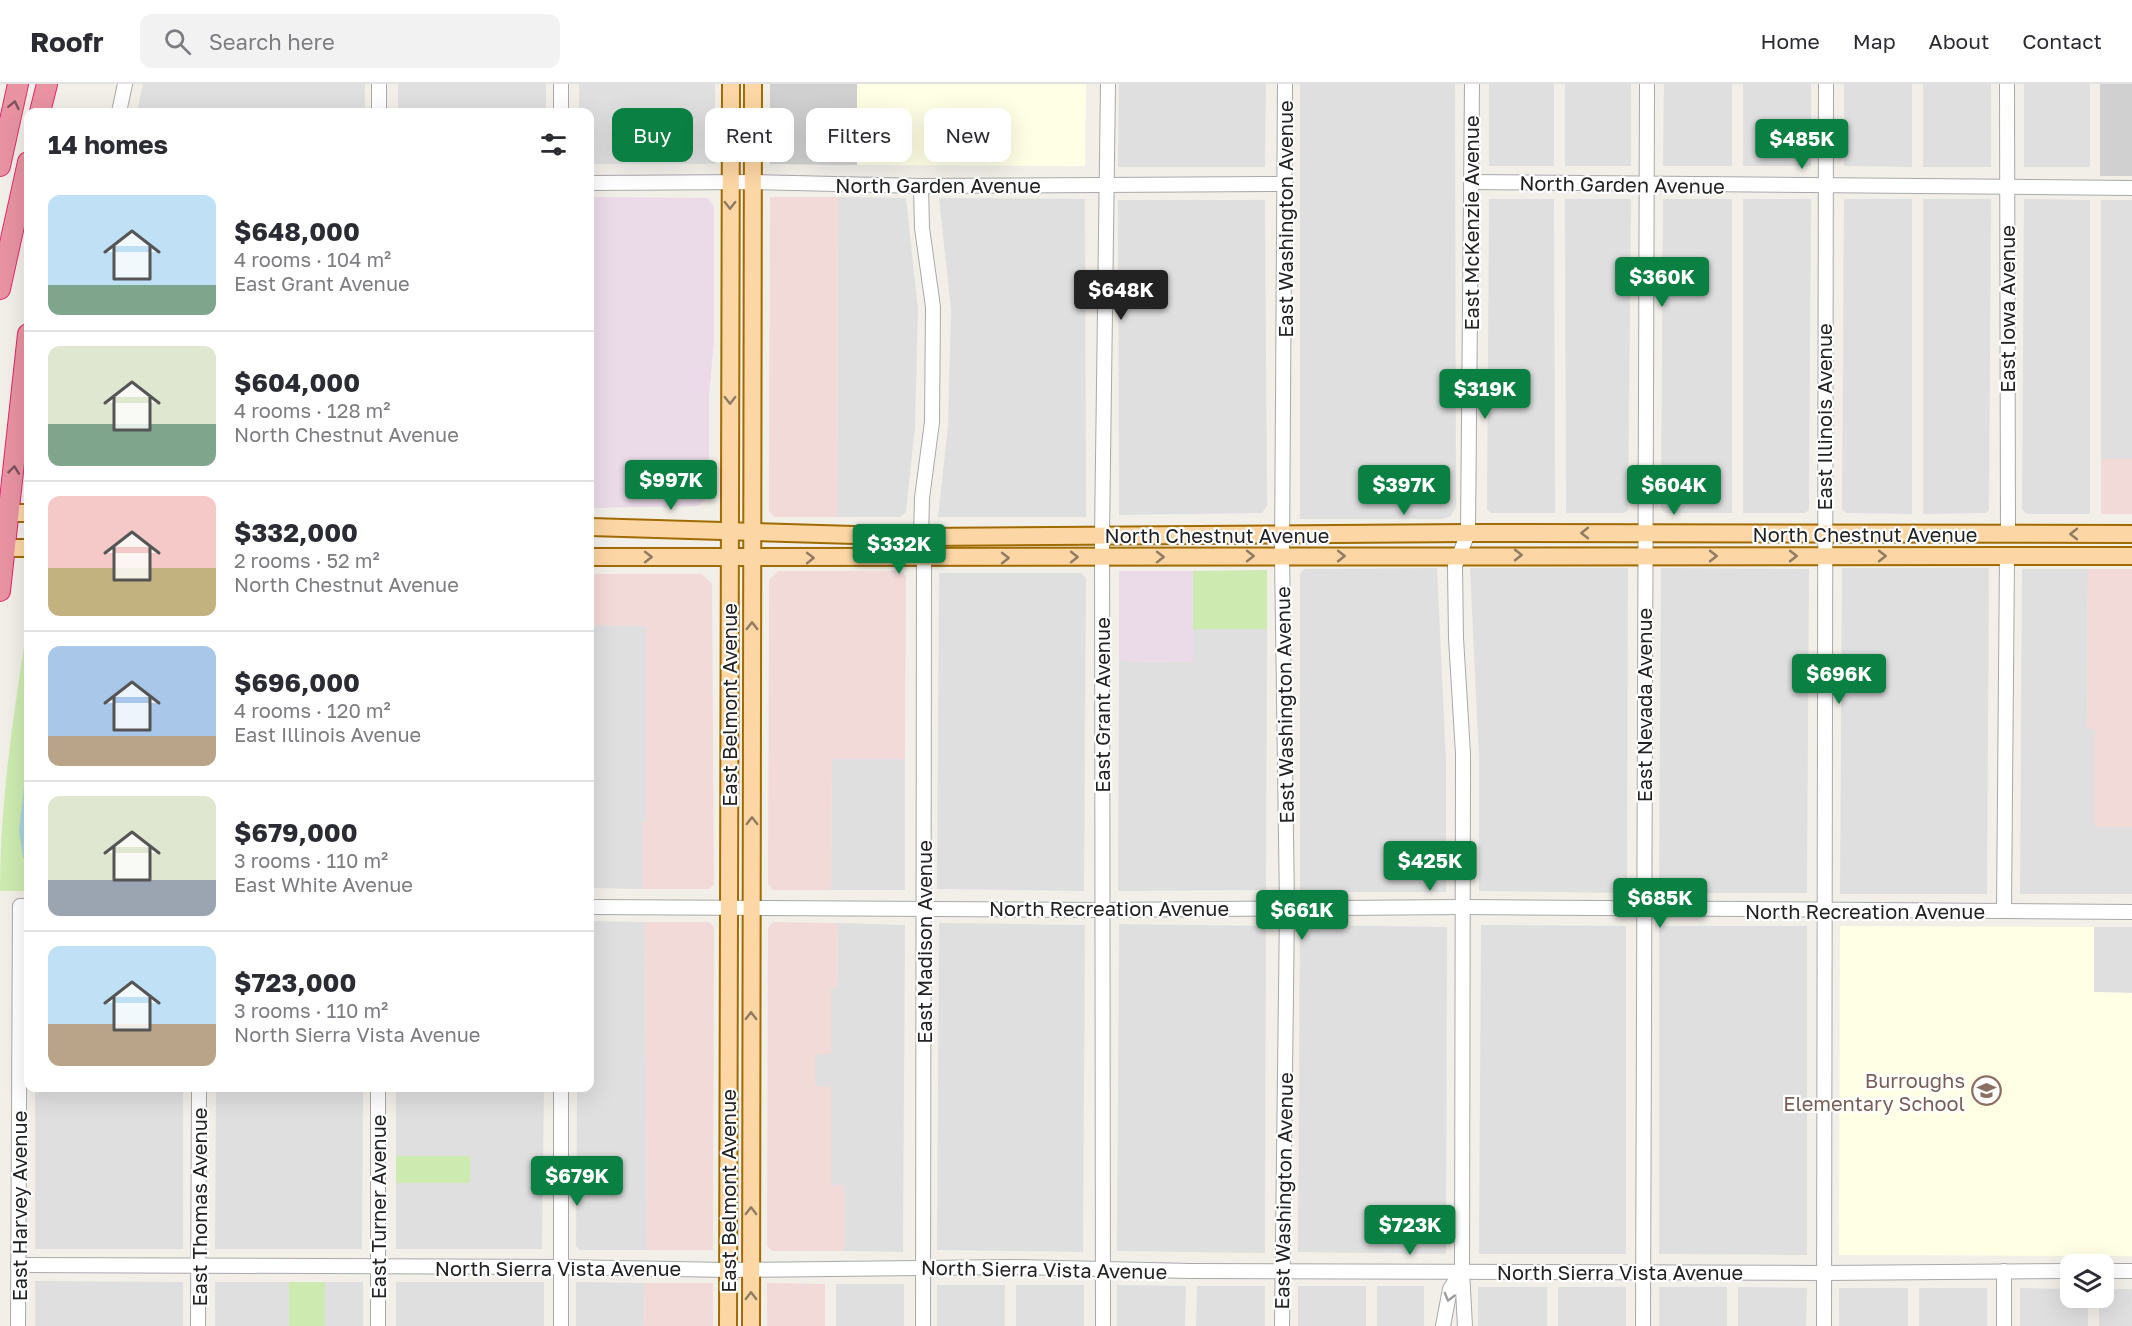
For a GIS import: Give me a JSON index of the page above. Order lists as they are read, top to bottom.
{
  "streets": {
    "main road": ["North Chestnut Avenue", "East Belmont Avenue"],
    "street": [
      "North Garden Avenue",
      "East Washington Avenue",
      "East McKenzie Avenue",
      "East Iowa Avenue",
      "East Illinois Avenue",
      "East Grant Avenue",
      "East Nevada Avenue",
      "North Recreation Avenue",
      "East Madison Avenue",
      "East Harvey Avenue",
      "East Thomas Avenue",
      "East Turner Avenue",
      "North Sierra Vista Avenue"
    ]
  },
  "crossings": [
    ["North Garden Avenue", "East Washington Avenue"],
    ["North Garden Avenue", "East McKenzie Avenue"],
    ["North Garden Avenue", "East Iowa Avenue"],
    ["North Garden Avenue", "East Illinois Avenue"],
    ["North Garden Avenue", "East Belmont Avenue"],
    ["North Garden Avenue", "East Grant Avenue"],
    ["North Garden Avenue", "East Nevada Avenue"],
    ["East Washington Avenue", "North Chestnut Avenue"],
    ["East Washington Avenue", "North Recreation Avenue"],
    ["East Washington Avenue", "North Sierra Vista Avenue"],
    ["East McKenzie Avenue", "North Chestnut Avenue"],
    ["East McKenzie Avenue", "North Recreation Avenue"],
    ["East McKenzie Avenue", "North Sierra Vista Avenue"],
    ["East Iowa Avenue", "North Chestnut Avenue"],
    ["East Illinois Avenue", "North Chestnut Avenue"],
    ["East Illinois Avenue", "North Recreation Avenue"],
    ["East Illinois Avenue", "North Sierra Vista Avenue"],
    ["North Chestnut Avenue", "East Belmont Avenue"],
    ["North Chestnut Avenue", "East Grant Avenue"],
    ["North Chestnut Avenue", "East Nevada Avenue"],
    ["North Chestnut Avenue", "East Madison Avenue"],
    ["East Belmont Avenue", "North Recreation Avenue"],
    ["East Belmont Avenue", "North Sierra Vista Avenue"],
    ["East Grant Avenue", "North Recreation Avenue"],
    ["East Grant Avenue", "North Sierra Vista Avenue"],
    ["East Nevada Avenue", "North Recreation Avenue"],
    ["East Nevada Avenue", "North Sierra Vista Avenue"],
    ["North Recreation Avenue", "East Madison Avenue"],
    ["East Madison Avenue", "North Sierra Vista Avenue"],
    ["East Harvey Avenue", "North Sierra Vista Avenue"],
    ["East Thomas Avenue", "North Sierra Vista Avenue"],
    ["East Turner Avenue", "North Sierra Vista Avenue"]
  ],
  "places": {
    "school or university": ["Burroughs Elementary School"]
  },
  "page": {
    "header": "Roofr",
    "search": "Search here",
    "nav": [
      "Home",
      "Map",
      "About",
      "Contact"
    ],
    "chip": [
      "Buy",
      "Rent",
      "Filters",
      "New"
    ],
    "heading": "14 homes",
    "price": [
      "$485K",
      "$360K",
      "$648K",
      "$319K",
      "$997K",
      "$397K",
      "$604K",
      "$332K",
      "$696K",
      "$425K",
      "$685K",
      "$661K",
      "$679K",
      "$723K"
    ],
    "list": [
      {
        "name": "$648,000",
        "note": "4 rooms · 104 m² · East Grant Avenue"
      },
      {
        "name": "$604,000",
        "note": "4 rooms · 128 m² · North Chestnut Avenue"
      },
      {
        "name": "$332,000",
        "note": "2 rooms · 52 m² · North Chestnut Avenue"
      },
      {
        "name": "$696,000",
        "note": "4 rooms · 120 m² · East Illinois Avenue"
      },
      {
        "name": "$679,000",
        "note": "3 rooms · 110 m² · East White Avenue"
      },
      {
        "name": "$723,000",
        "note": "3 rooms · 110 m² · North Sierra Vista Avenue"
      }
    ]
  }
}
